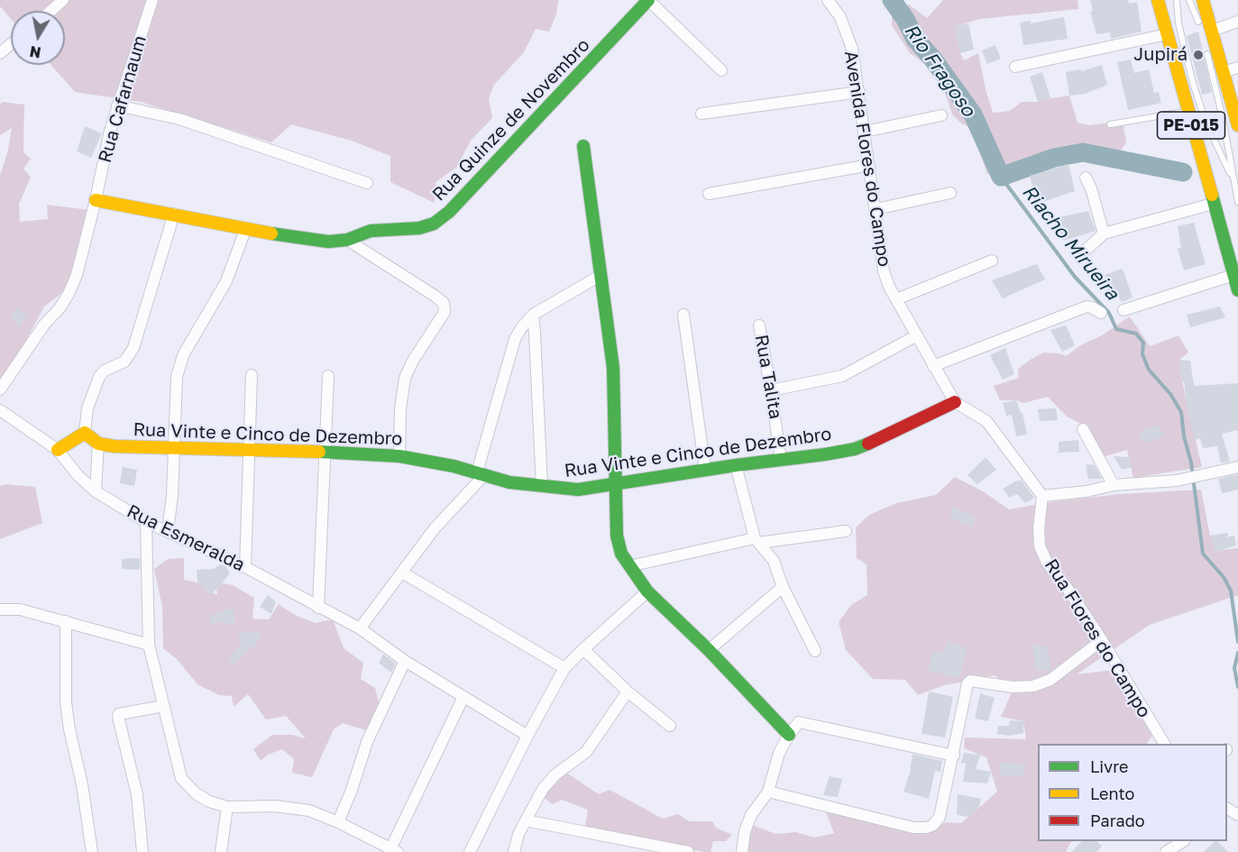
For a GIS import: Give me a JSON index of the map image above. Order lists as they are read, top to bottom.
{
  "streets": {
    "main road": ["Rua Quinze de Novembro", "PE-015", "Rua Vinte e Cinco de Dezembro"],
    "street": [
      "Rua Cafarnaum",
      "Avenida Flores do Campo",
      "Rua Talita",
      "Rua Esmeralda",
      "Rua Flores do Campo"
    ]
  },
  "crossings": [
    ["Rua Cafarnaum", "Rua Quinze de Novembro"],
    ["Avenida Flores do Campo", "Rua Vinte e Cinco de Dezembro"],
    ["Avenida Flores do Campo", "Rua Flores do Campo"],
    ["Rua Talita", "Rua Vinte e Cinco de Dezembro"]
  ],
  "water": ["Rio Fragoso", "Riacho Mirueira"],
  "places": ["Jupirá"],
  "legend": ["Livre", "Lento", "Parado"],
  "north": "bottom"
}
